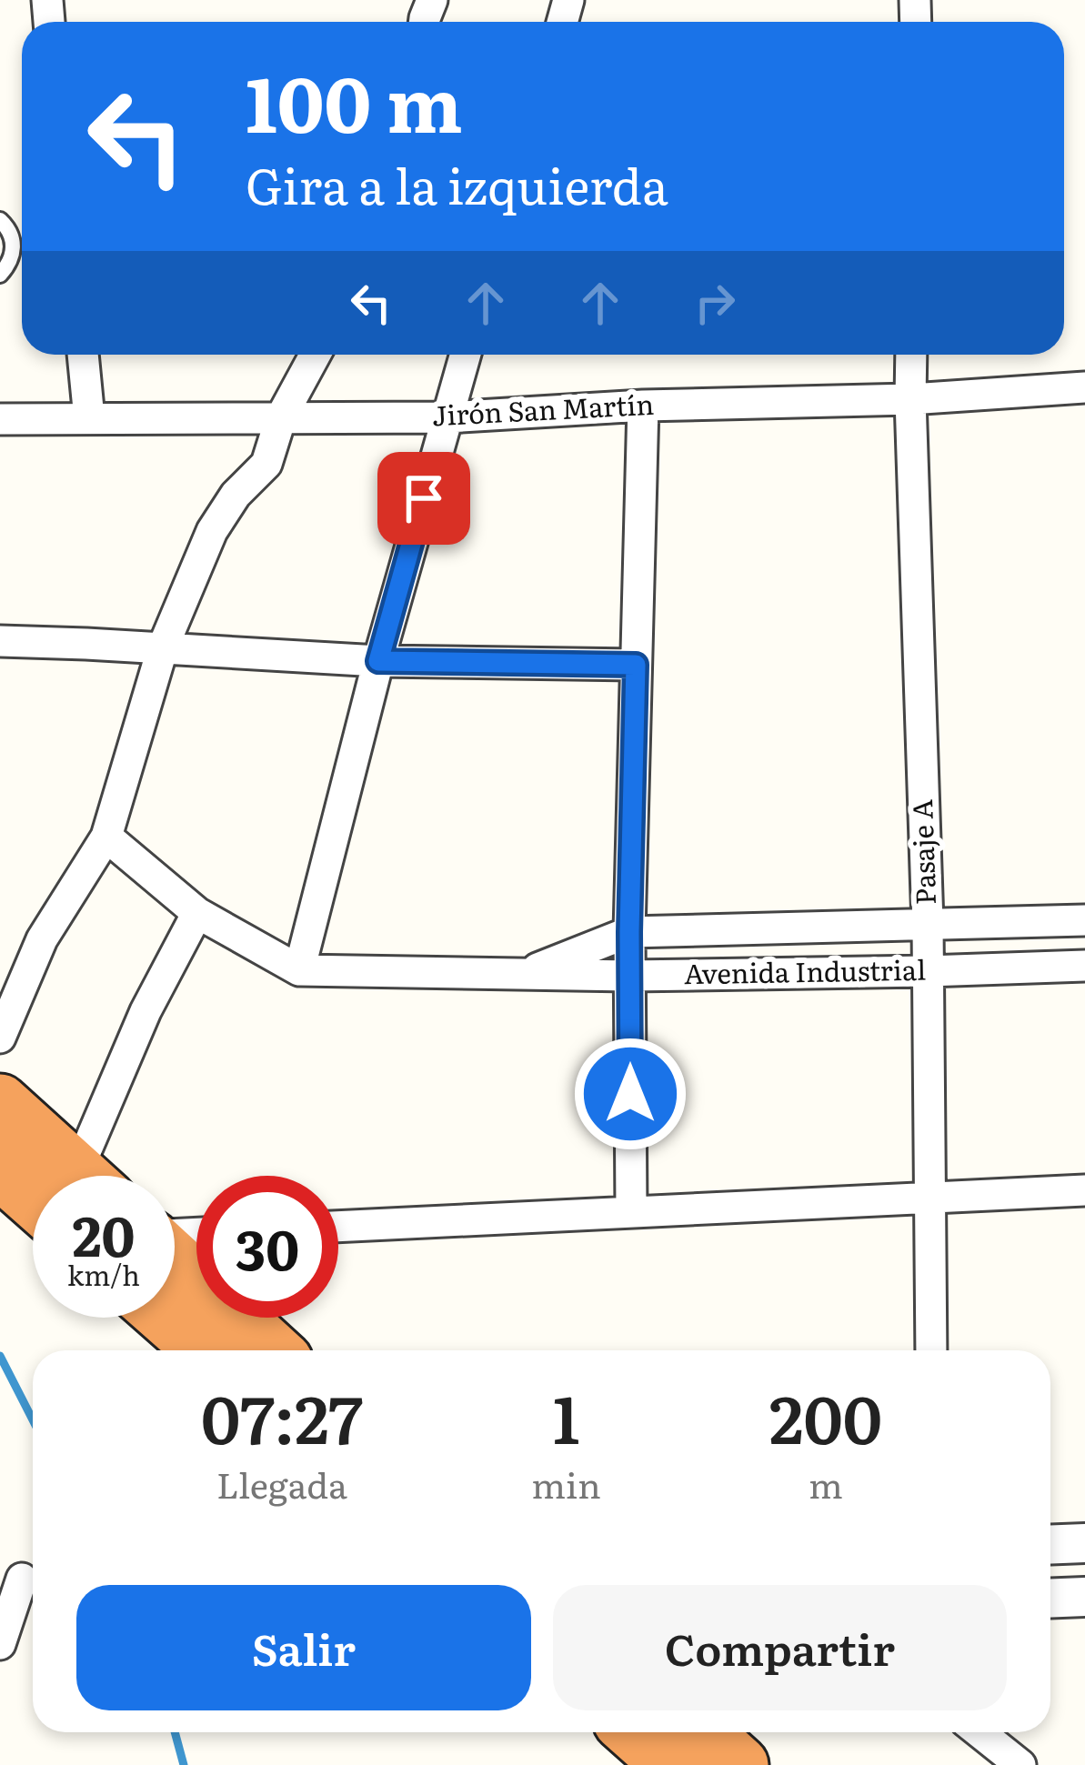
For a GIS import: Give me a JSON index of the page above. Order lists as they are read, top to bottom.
{
  "streets": {
    "street": ["Jirón San Martín", "Pasaje A", "Avenida Industrial"]
  },
  "crossings": [
    ["Jirón San Martín", "Pasaje A"],
    ["Pasaje A", "Avenida Industrial"]
  ],
  "page": {
    "turn": ["100 m", "Gira a la izquierda"],
    "speed": "20 km/h",
    "limit": "30",
    "eta": [
      "07:27",
      "Llegada",
      "1",
      "min",
      "200",
      "m"
    ],
    "buttons": ["Salir", "Compartir"]
  }
}
